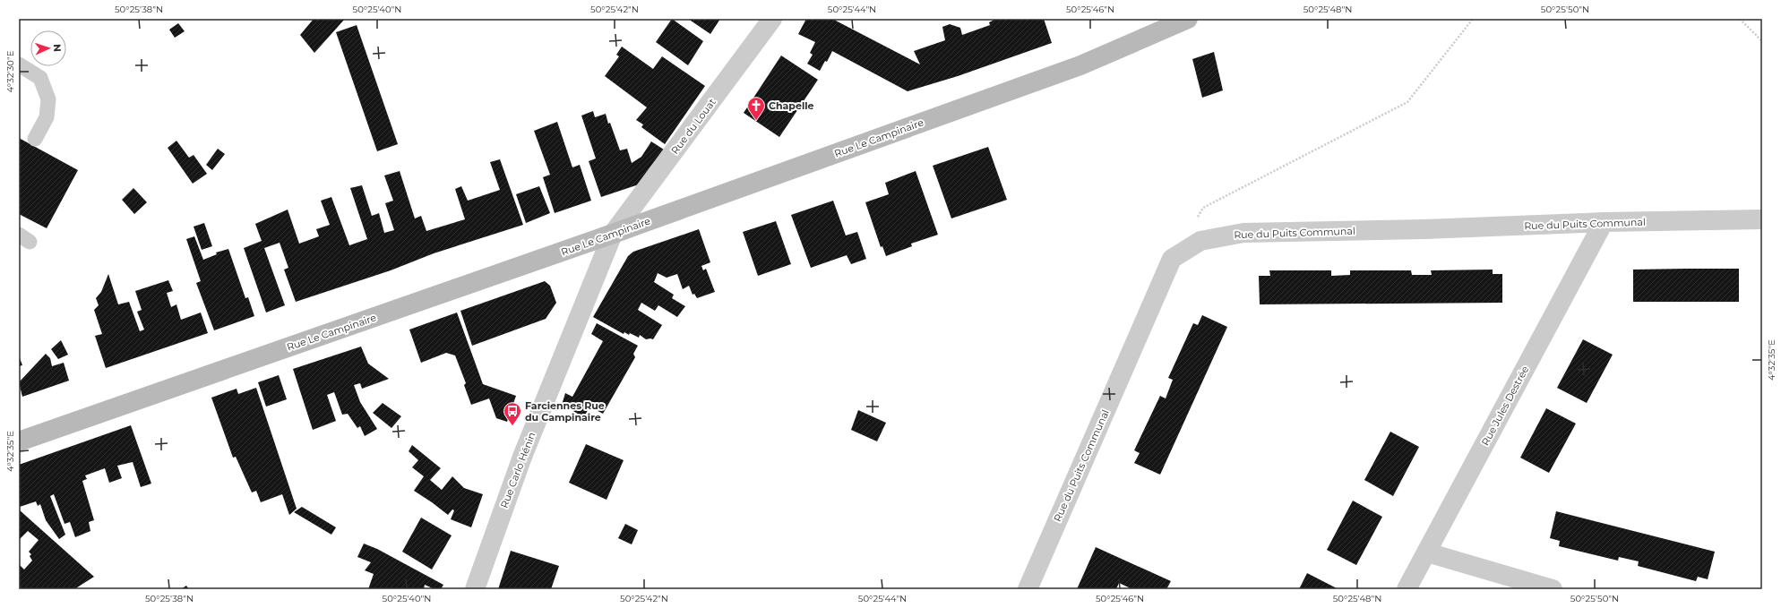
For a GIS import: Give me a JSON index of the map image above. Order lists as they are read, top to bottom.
{
  "streets": {
    "main road": ["Rue Le Campinaire"],
    "street": [
      "Rue du Louat",
      "Rue du Puits Communal",
      "Rue Jules Destrée",
      "Rue Carlo Hénin"
    ]
  },
  "crossings": [
    ["Rue du Louat", "Rue Le Campinaire"],
    ["Rue du Louat", "Rue Carlo Hénin"],
    ["Rue Le Campinaire", "Rue Carlo Hénin"],
    ["Rue du Puits Communal", "Rue Jules Destrée"]
  ],
  "places": {
    "church": ["Chapelle"],
    "bus stop": ["Farciennes Rue du Campinaire"]
  },
  "north": "right",
  "coordinates": [
    "50°25'38\"N",
    "50°25'40\"N",
    "50°25'42\"N",
    "50°25'44\"N",
    "50°25'46\"N",
    "50°25'48\"N",
    "50°25'50\"N",
    "4°32'30\"E",
    "4°32'35\"E"
  ]
}
